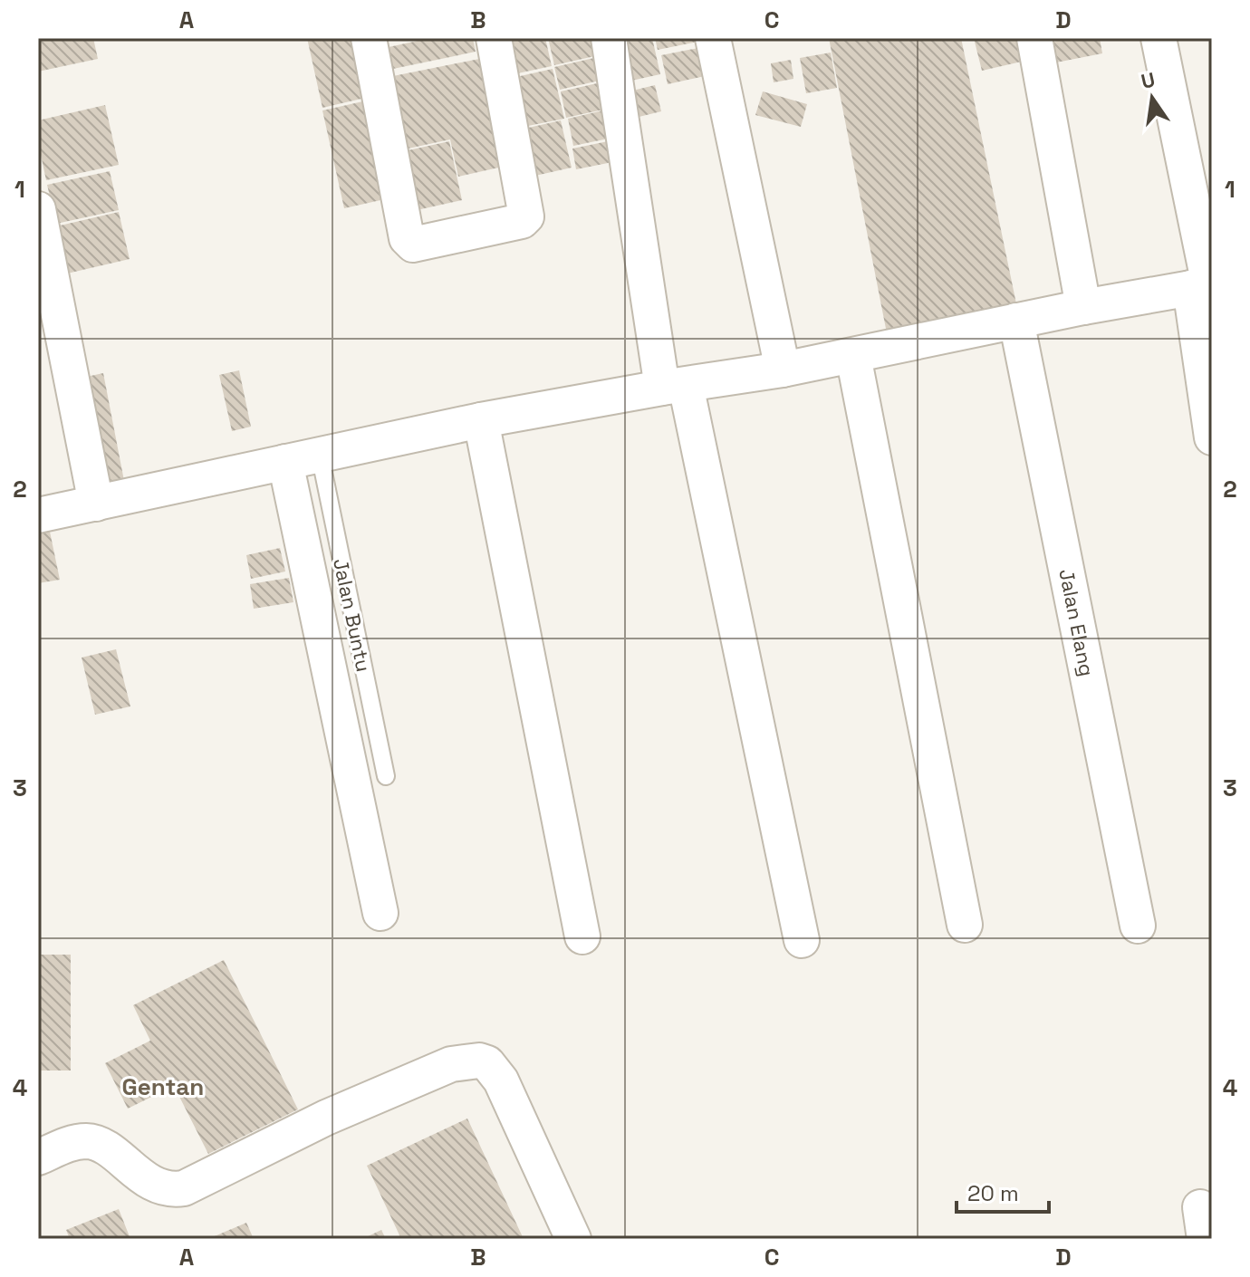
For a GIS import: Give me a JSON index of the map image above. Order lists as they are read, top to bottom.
{
  "streets": {
    "street": ["Jalan Elang"],
    "lane": ["Jalan Buntu"]
  },
  "districts": ["Gentan"],
  "scale_bar": "20 m",
  "north": "top",
  "grid": {
    "columns": [
      "A",
      "B",
      "C",
      "D"
    ],
    "rows": [
      "1",
      "2",
      "3",
      "4"
    ]
  }
}
